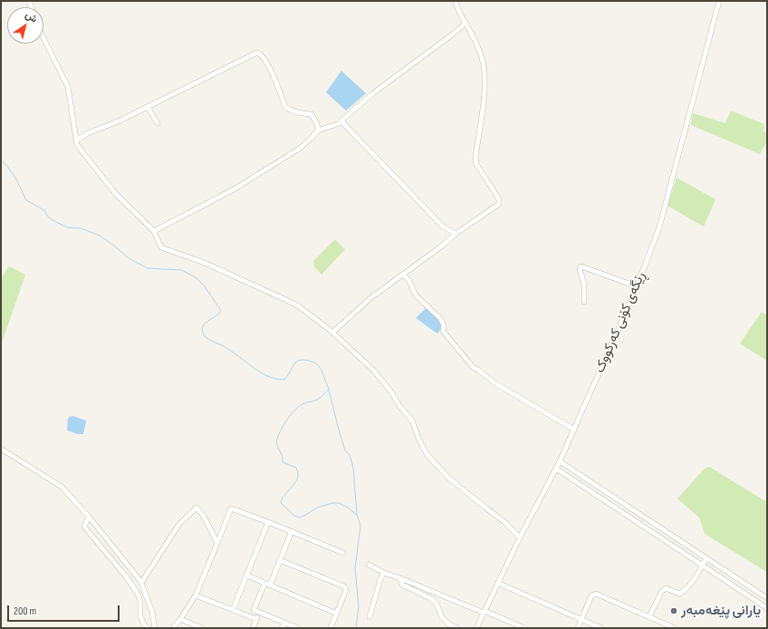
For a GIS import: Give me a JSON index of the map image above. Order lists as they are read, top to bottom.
{
  "streets": {
    "street": ["ڕێگەی کۆنی کەرکووک"]
  },
  "places": ["یارانی پێغەمبەر"],
  "scale_bar": "200 m",
  "north": "top right"
}
